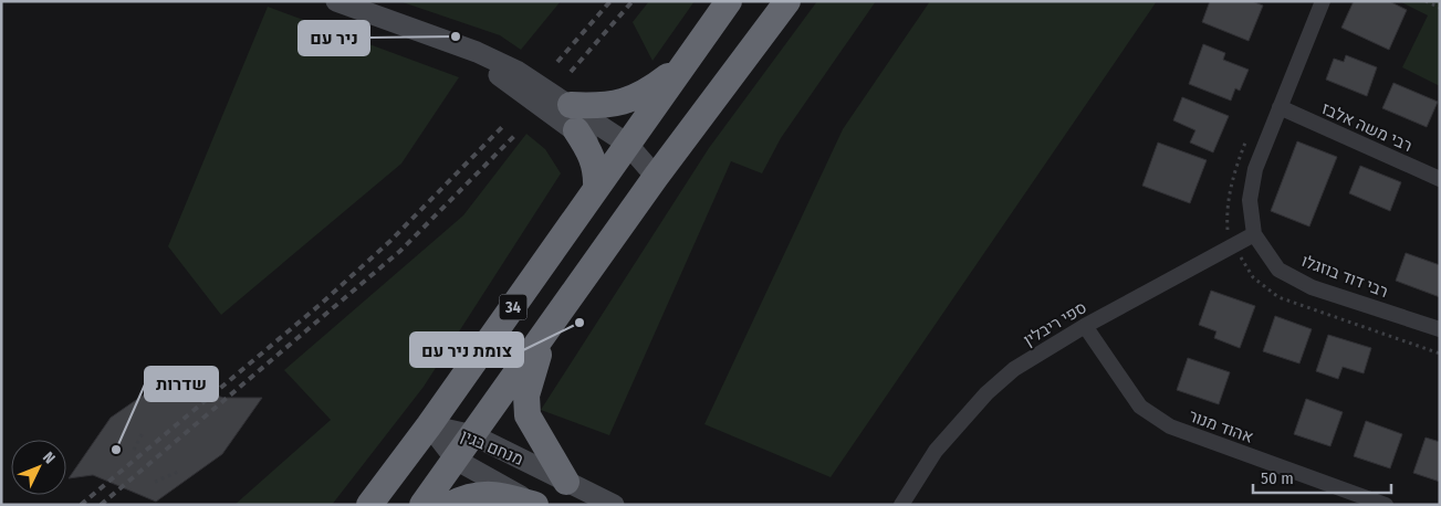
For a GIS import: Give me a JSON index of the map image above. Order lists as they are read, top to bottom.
{
  "streets": {
    "highway": ["34"],
    "main road": ["מנחם בגין"],
    "street": [
      "רבי משה אלבז",
      "רבי דוד בוזגלו",
      "ספי ריבלין",
      "אהוד מנור"
    ]
  },
  "crossings": [
    ["רבי דוד בוזגלו", "ספי ריבלין"],
    ["34", "מנחם בגין"],
    ["ספי ריבלין", "אהוד מנור"]
  ],
  "places": ["ניר עם", "צומת ניר עם", "שדרות"],
  "scale_bar": "50 m",
  "north": "top right"
}
